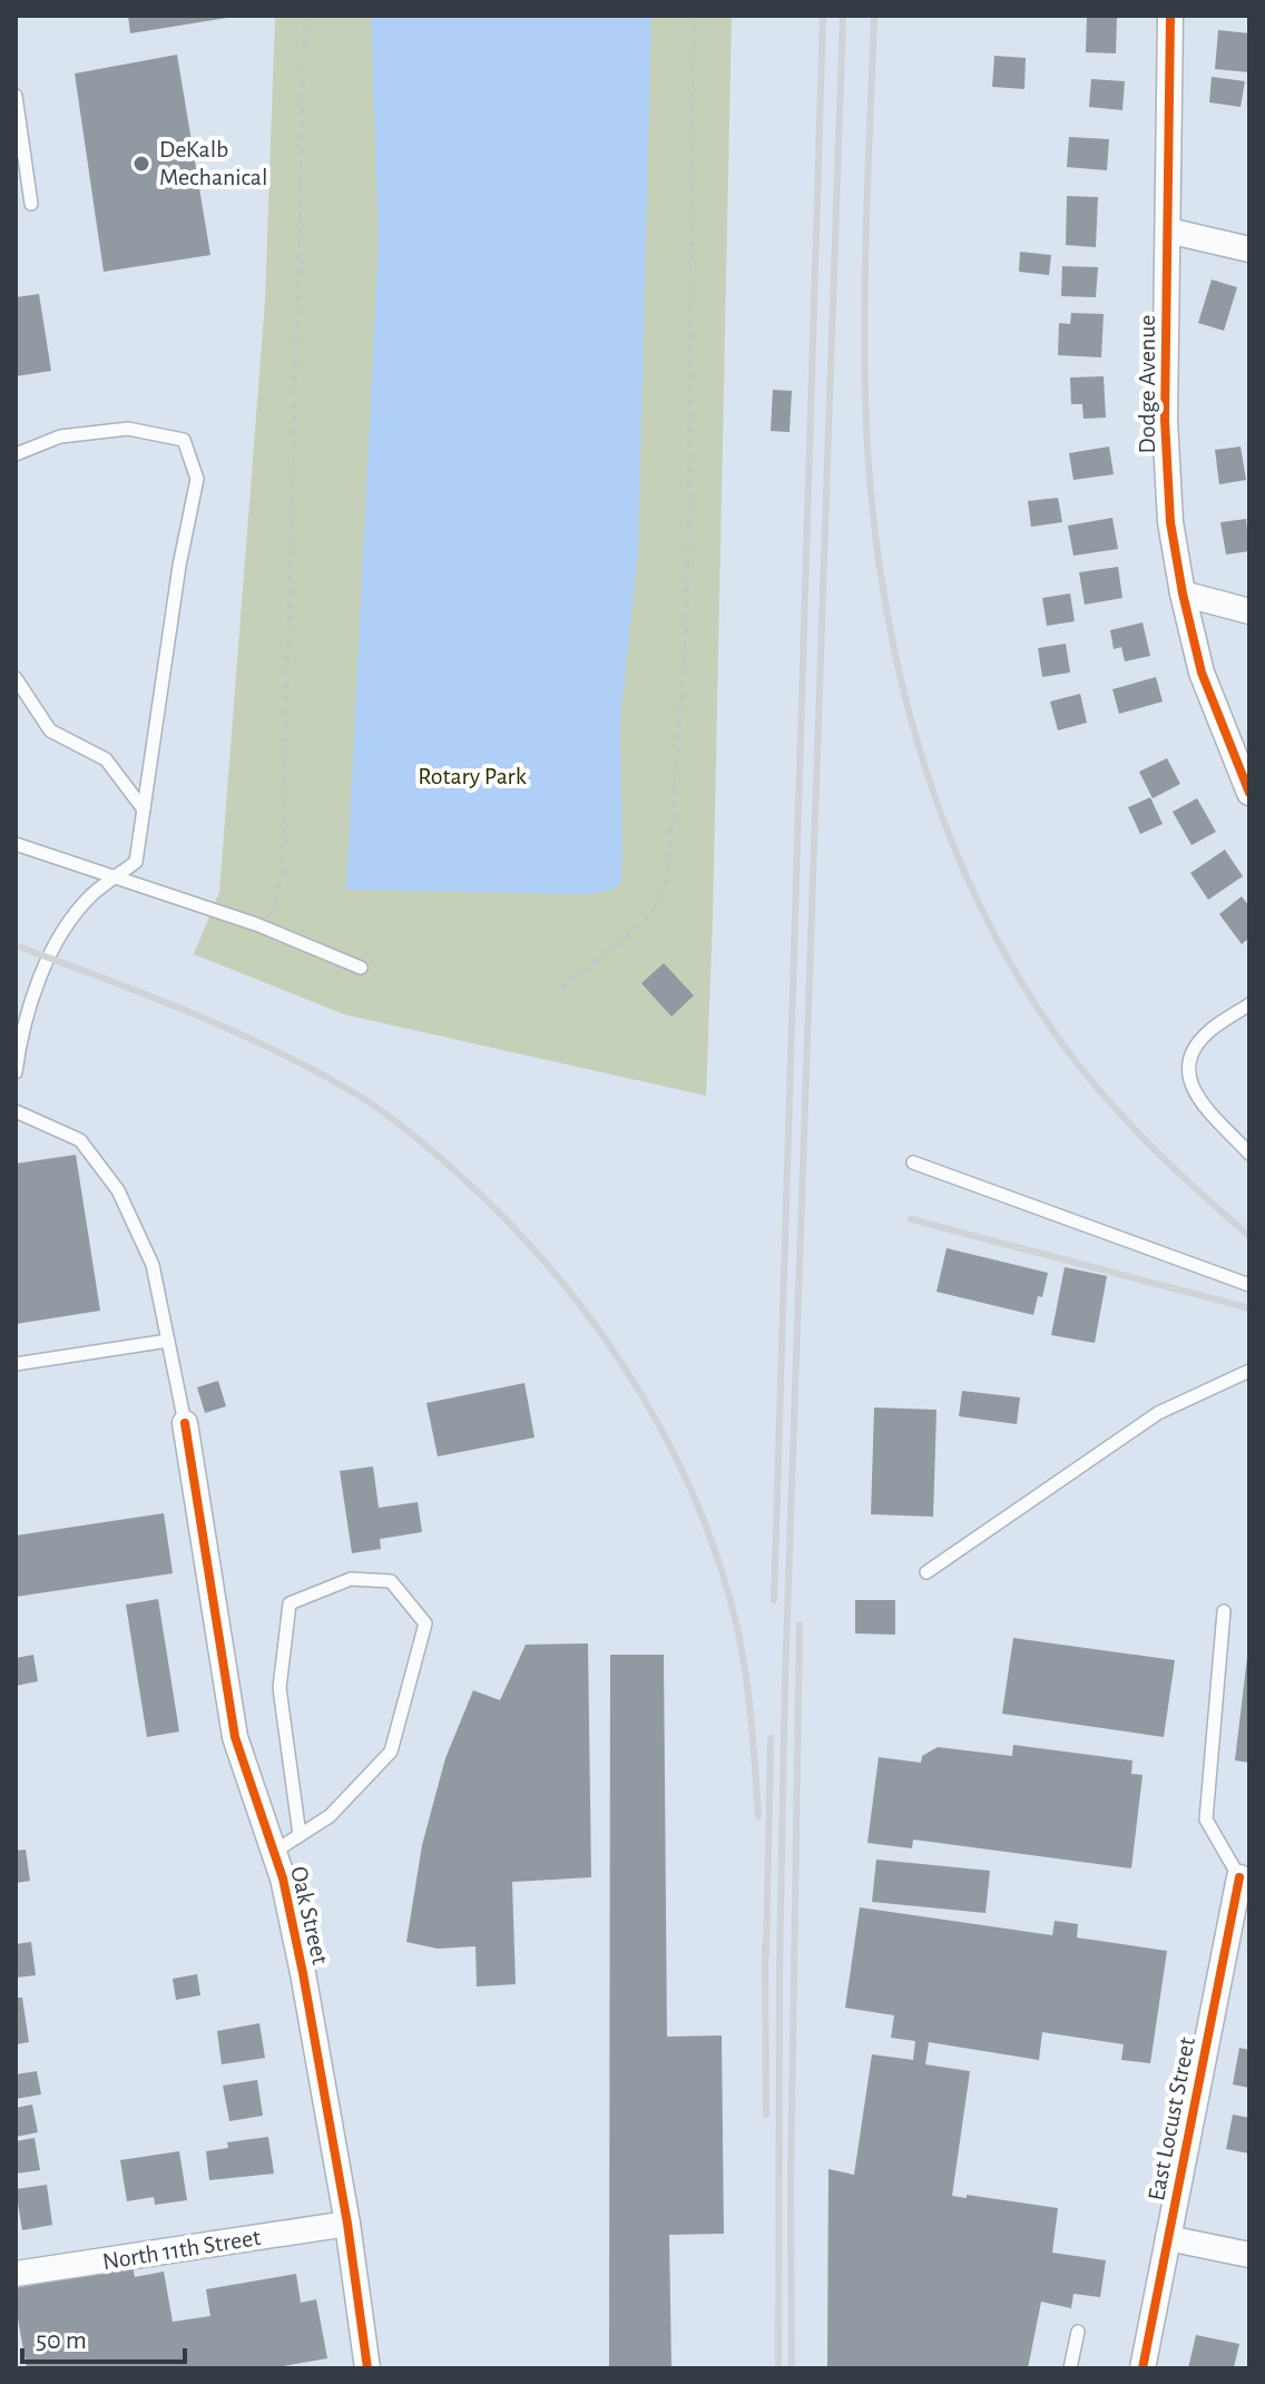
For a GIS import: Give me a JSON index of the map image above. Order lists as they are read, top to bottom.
{
  "streets": {
    "street": [
      "Dodge Avenue",
      "Oak Street",
      "East Locust Street",
      "North 11th Street"
    ]
  },
  "crossings": [
    ["Oak Street", "North 11th Street"]
  ],
  "parks": ["Rotary Park"],
  "places": ["DeKalb Mechanical"],
  "scale_bar": "50 m"
}
